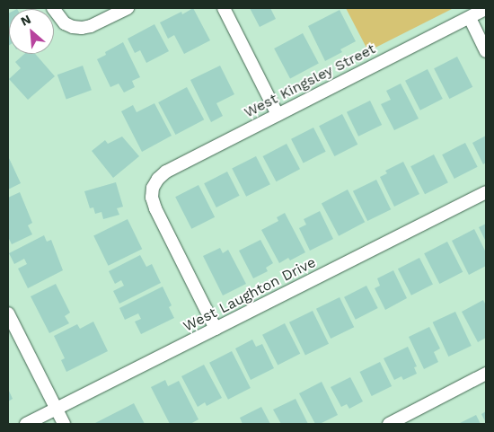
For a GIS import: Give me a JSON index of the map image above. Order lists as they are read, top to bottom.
{
  "streets": {
    "street": ["West Kingsley Street", "West Laughton Drive"]
  },
  "crossings": [
    ["West Kingsley Street", "West Laughton Drive"]
  ],
  "north": "top left"
}
